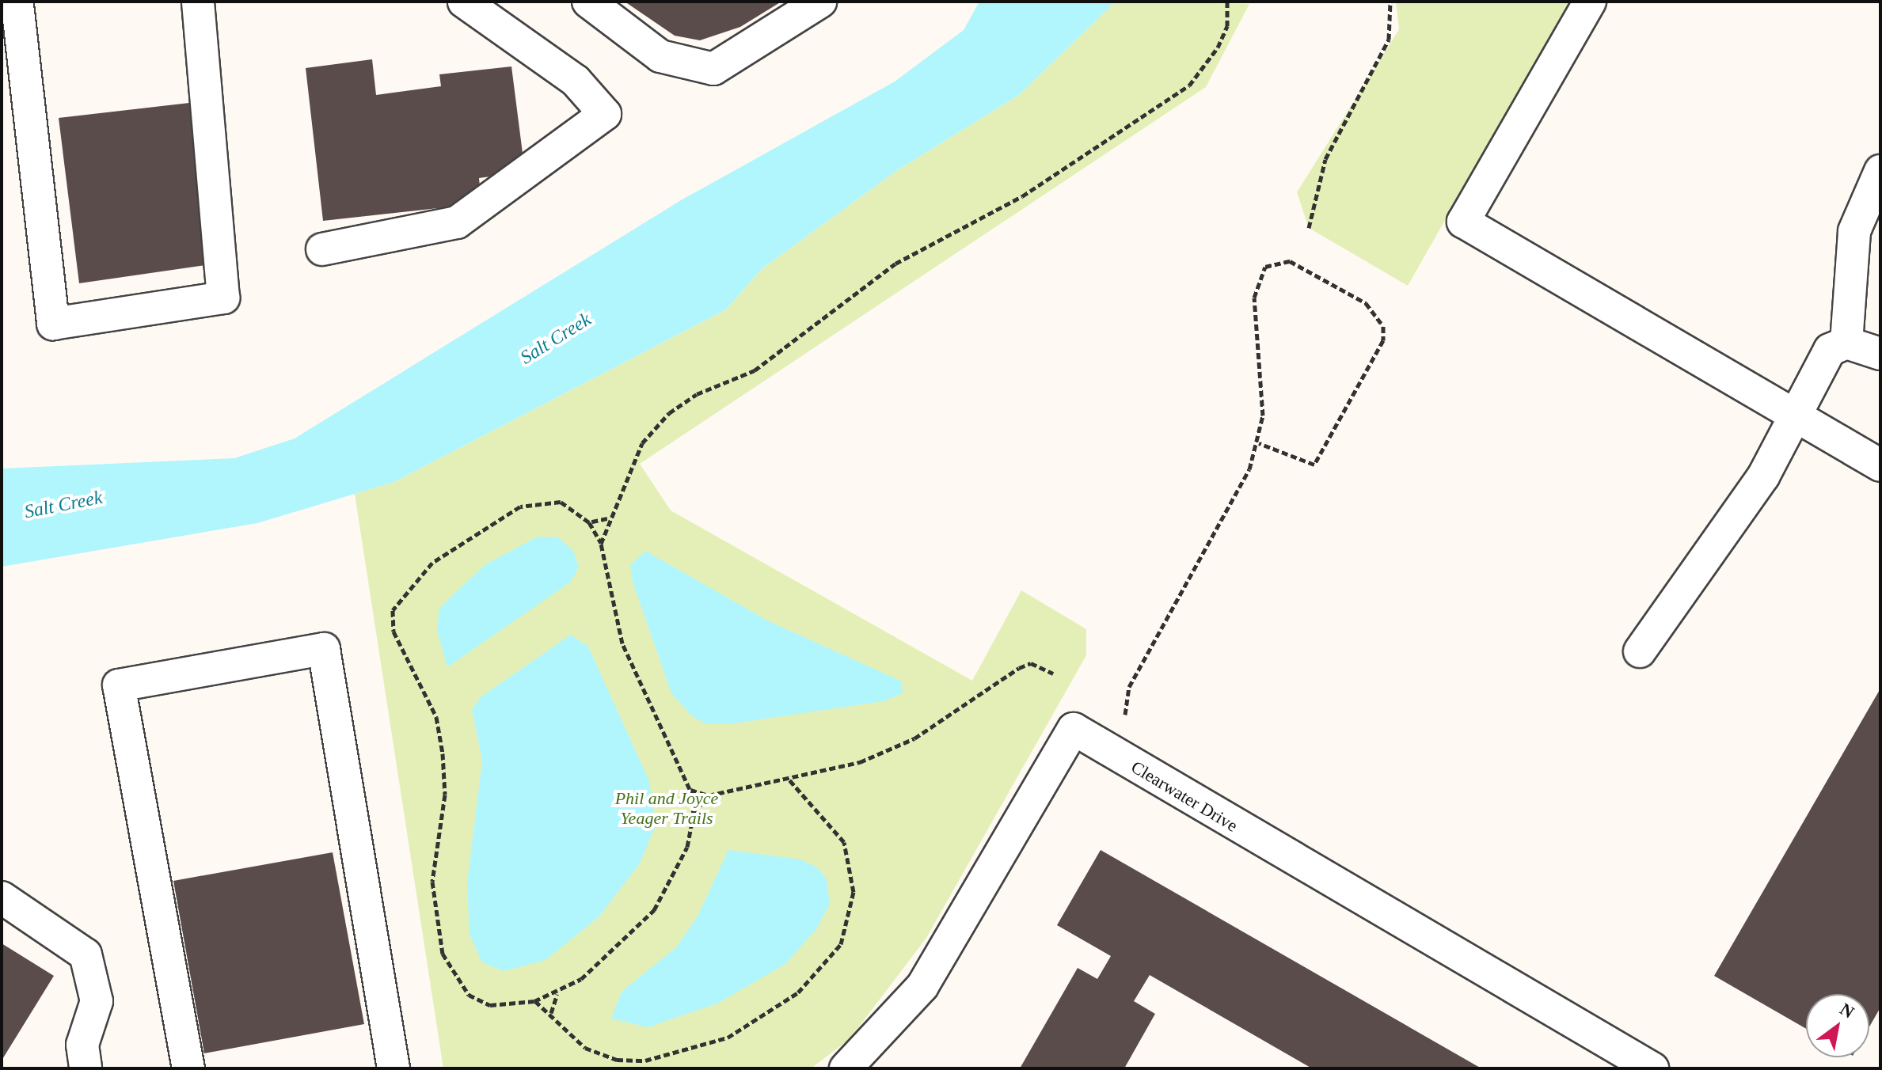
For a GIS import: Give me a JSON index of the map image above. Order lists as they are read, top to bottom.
{
  "streets": {
    "street": ["Clearwater Drive"]
  },
  "water": ["Salt Creek"],
  "parks": ["Phil and Joyce Yeager Trails"],
  "north": "top right"
}
